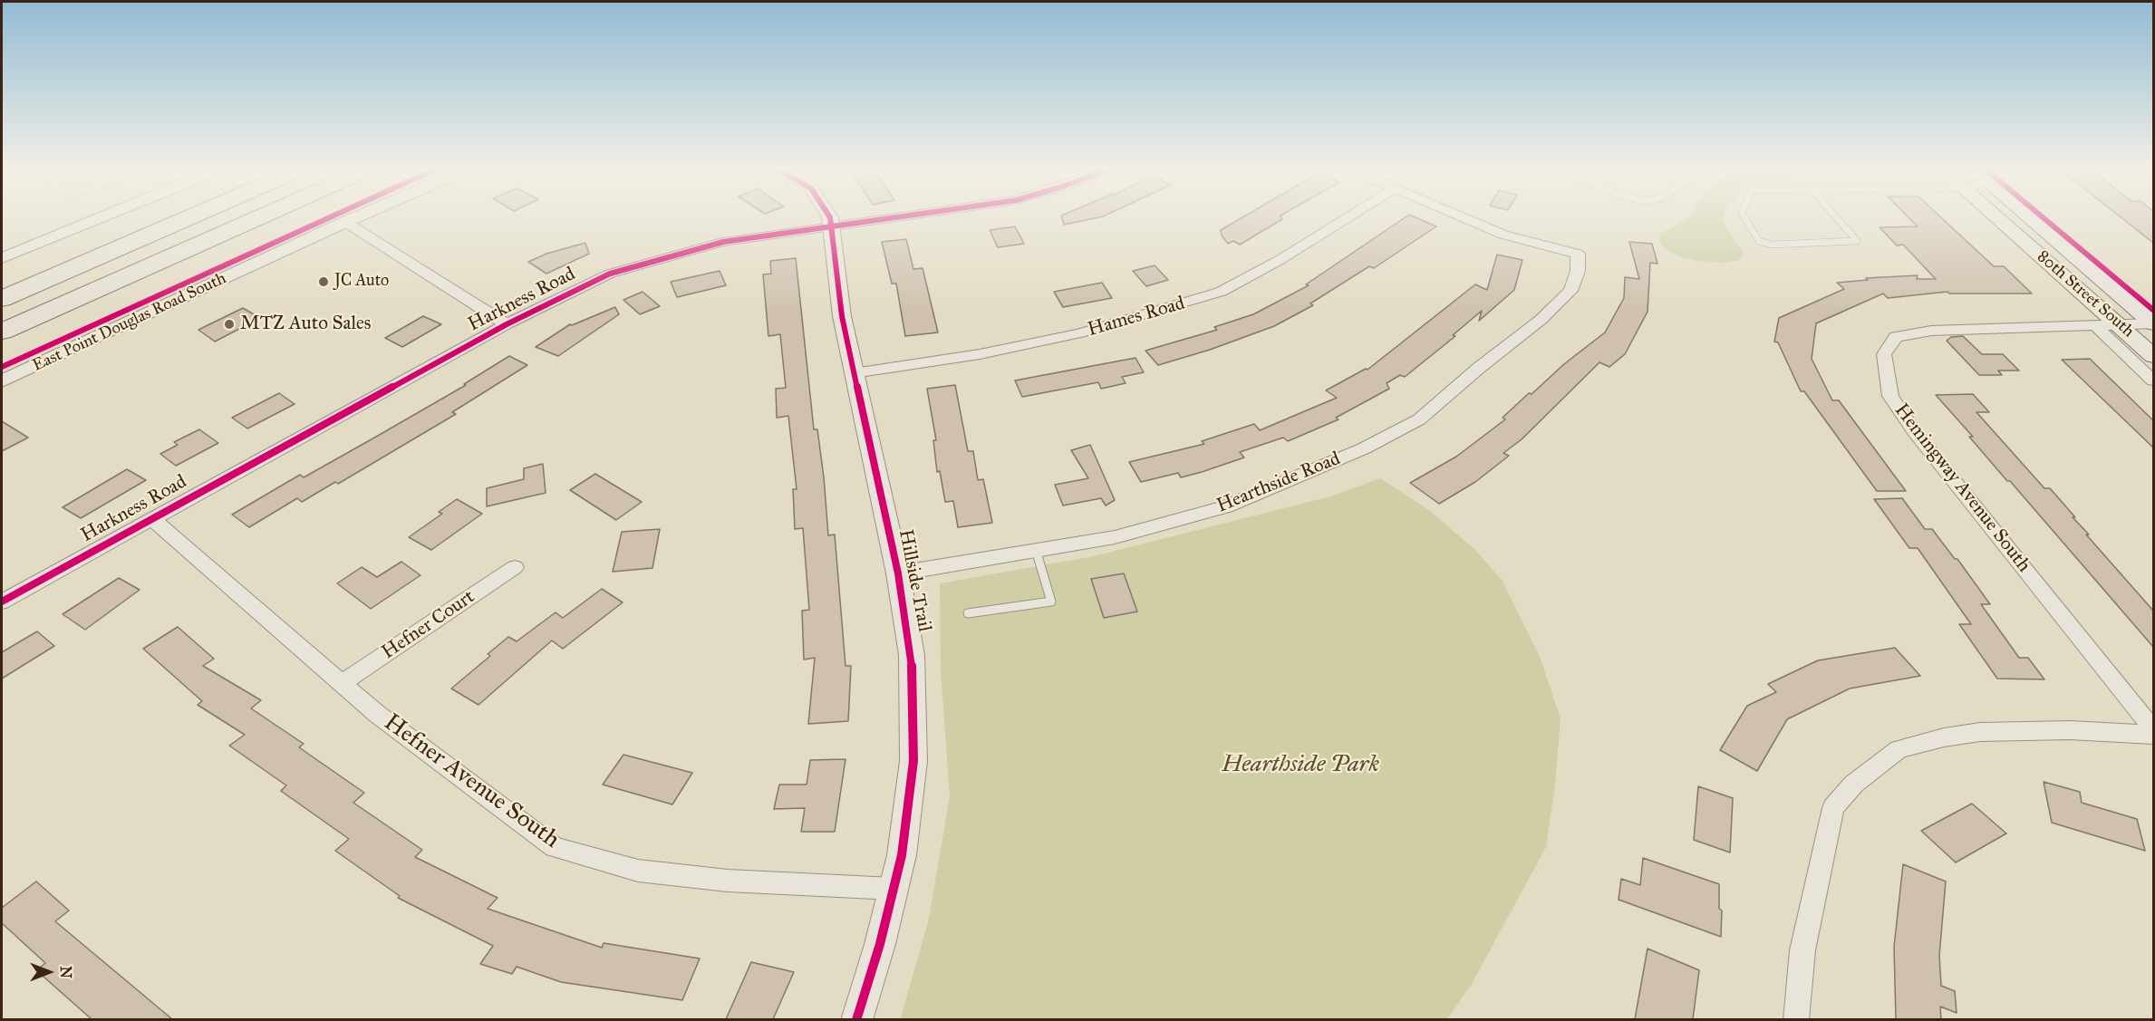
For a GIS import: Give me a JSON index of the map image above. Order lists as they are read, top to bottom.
{
  "streets": {
    "main road": ["80th Street South"],
    "street": [
      "Harkness Road",
      "Hames Road",
      "East Point Douglas Road South",
      "Hearthside Road",
      "Hemingway Avenue South",
      "Hillside Trail",
      "Hefner Court",
      "Hefner Avenue South"
    ]
  },
  "crossings": [
    ["80th Street South", "Hemingway Avenue South"],
    ["Harkness Road", "Hillside Trail"],
    ["Harkness Road", "Hefner Avenue South"],
    ["Hames Road", "Hillside Trail"],
    ["Hearthside Road", "Hillside Trail"],
    ["Hillside Trail", "Hefner Avenue South"],
    ["Hefner Court", "Hefner Avenue South"]
  ],
  "parks": ["Hearthside Park"],
  "places": ["JC Auto", "MTZ Auto Sales"],
  "north": "right"
}
